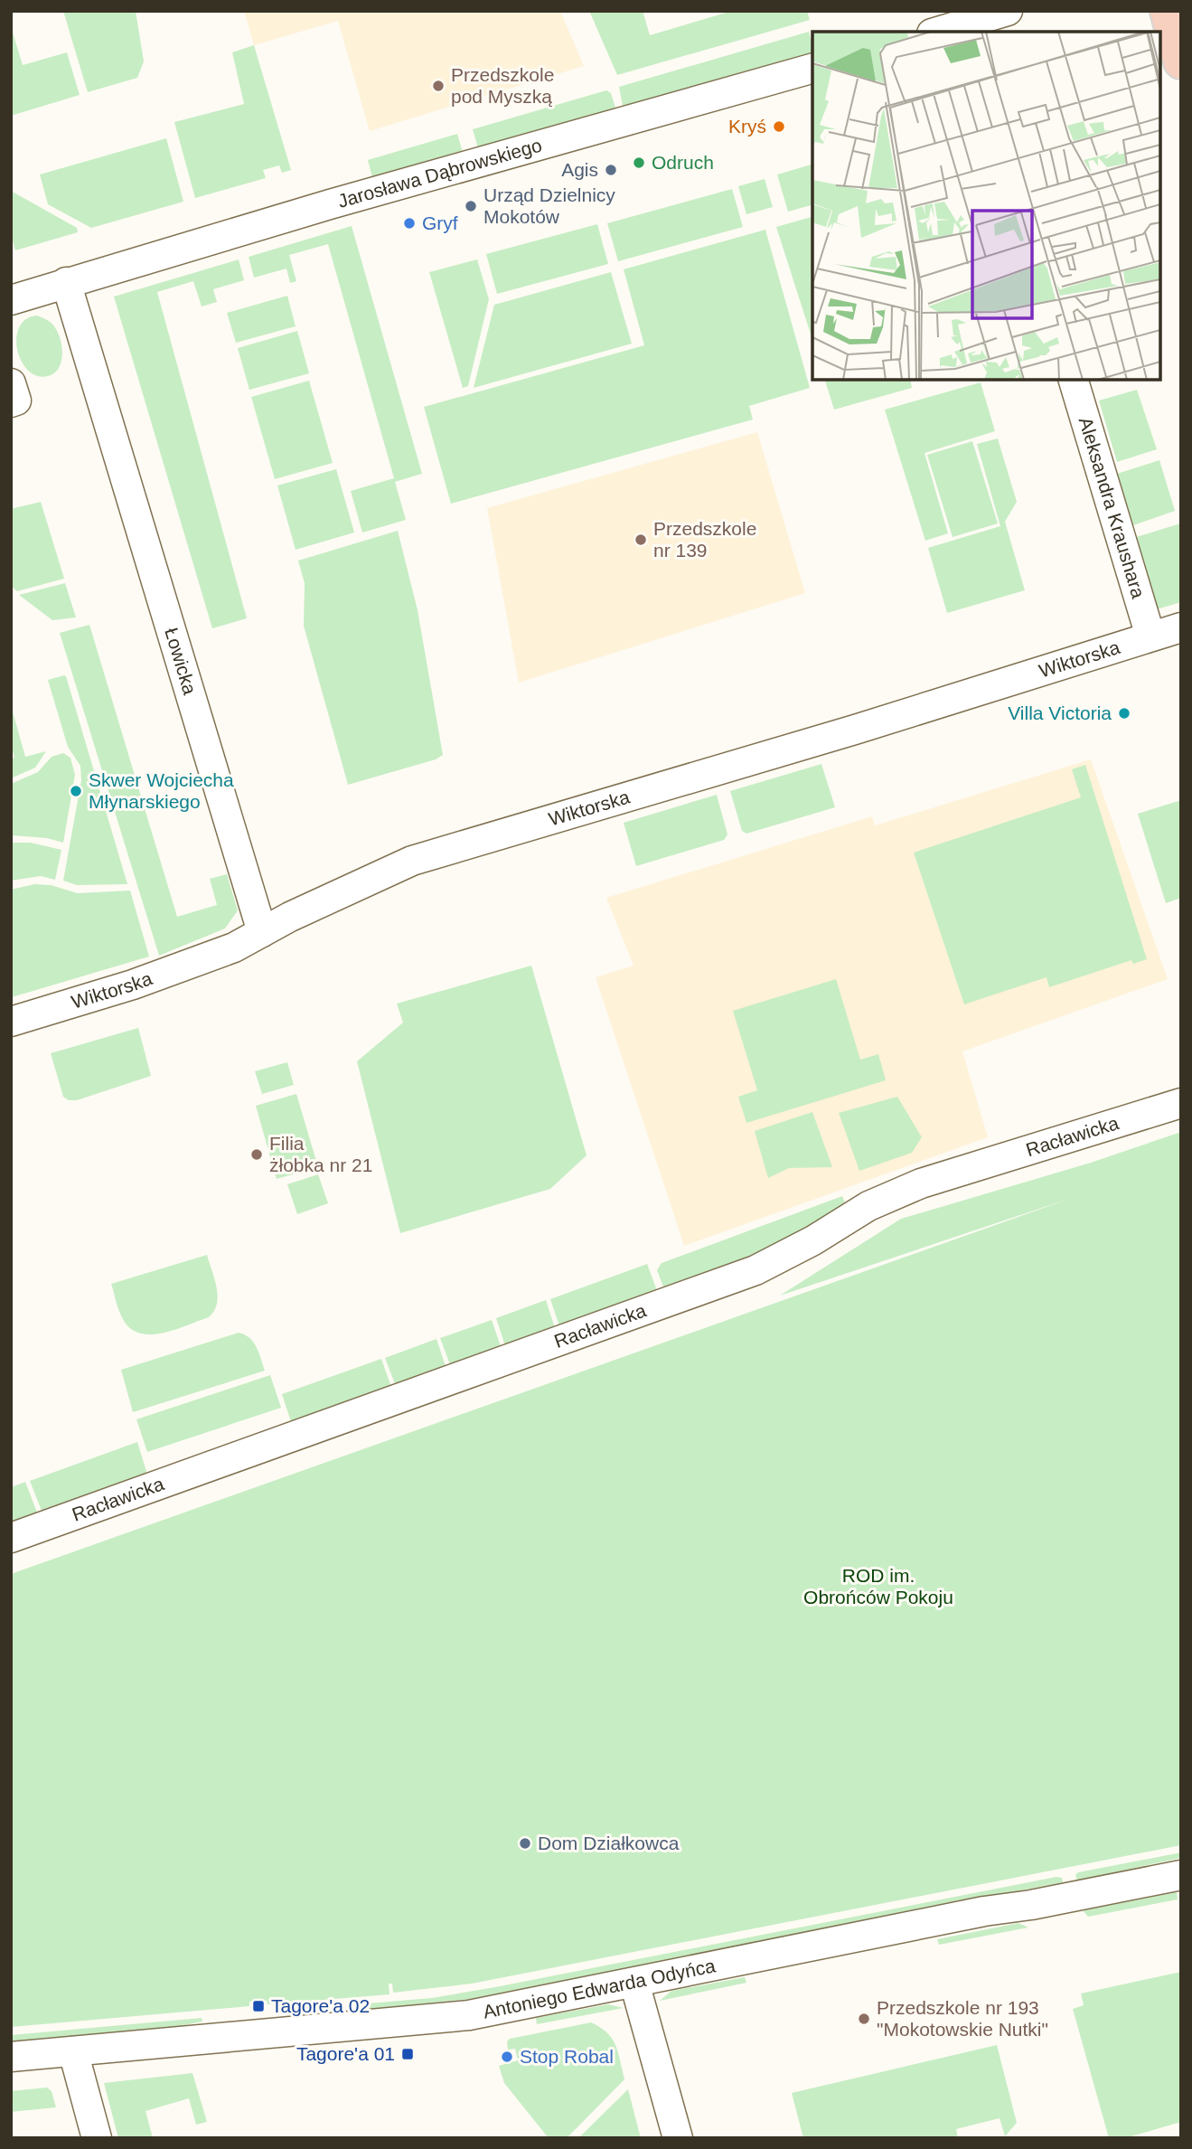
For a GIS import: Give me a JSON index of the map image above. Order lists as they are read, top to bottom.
{
  "streets": {
    "street": [
      "Jarosława Dąbrowskiego",
      "Aleksandra Kraushara",
      "Wiktorska",
      "Łowicka",
      "Racławicka",
      "Antoniego Edwarda Odyńca"
    ]
  },
  "crossings": [
    ["Jarosława Dąbrowskiego", "Łowicka"],
    ["Aleksandra Kraushara", "Wiktorska"],
    ["Wiktorska", "Łowicka"]
  ],
  "parks": ["ROD im. Obrońców Pokoju"],
  "places": {
    "other": [
      "Przedszkole pod Myszką",
      "Kryś",
      "Odruch",
      "Agis",
      "Urząd Dzielnicy Mokotów",
      "Gryf",
      "Przedszkole nr 139",
      "Villa Victoria",
      "Skwer Wojciecha Młynarskiego",
      "Filia żłobka nr 21",
      "Dom Działkowca",
      "Przedszkole nr 193 \"Mokotowskie Nutki\"",
      "Stop Robal"
    ],
    "transit": ["Tagore'a 02", "Tagore'a 01"]
  }
}
